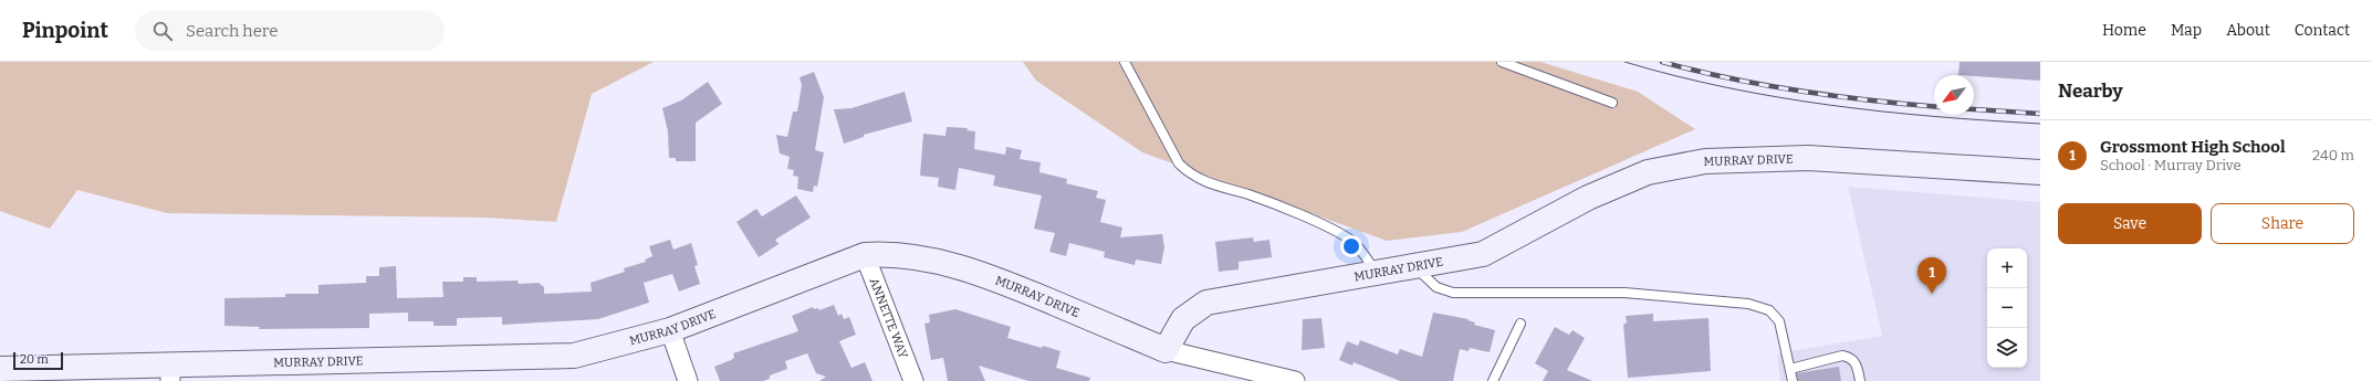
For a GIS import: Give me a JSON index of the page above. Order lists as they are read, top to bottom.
{
  "streets": {
    "street": ["MURRAY DRIVE", "ANNETTE WAY"]
  },
  "crossings": [
    ["MURRAY DRIVE", "ANNETTE WAY"]
  ],
  "scale_bar": "20 m",
  "north": "bottom left",
  "page": {
    "header": "Pinpoint",
    "search": "Search here",
    "nav": [
      "Home",
      "Map",
      "About",
      "Contact"
    ],
    "heading": "Nearby",
    "list": [
      {
        "mark": "1",
        "name": "Grossmont High School",
        "note": "School · Murray Drive",
        "value": "240 m"
      }
    ],
    "buttons": ["Save", "Share"],
    "map_buttons": ["+", "−"],
    "pins": "1",
    "scale": "20 m"
  }
}
